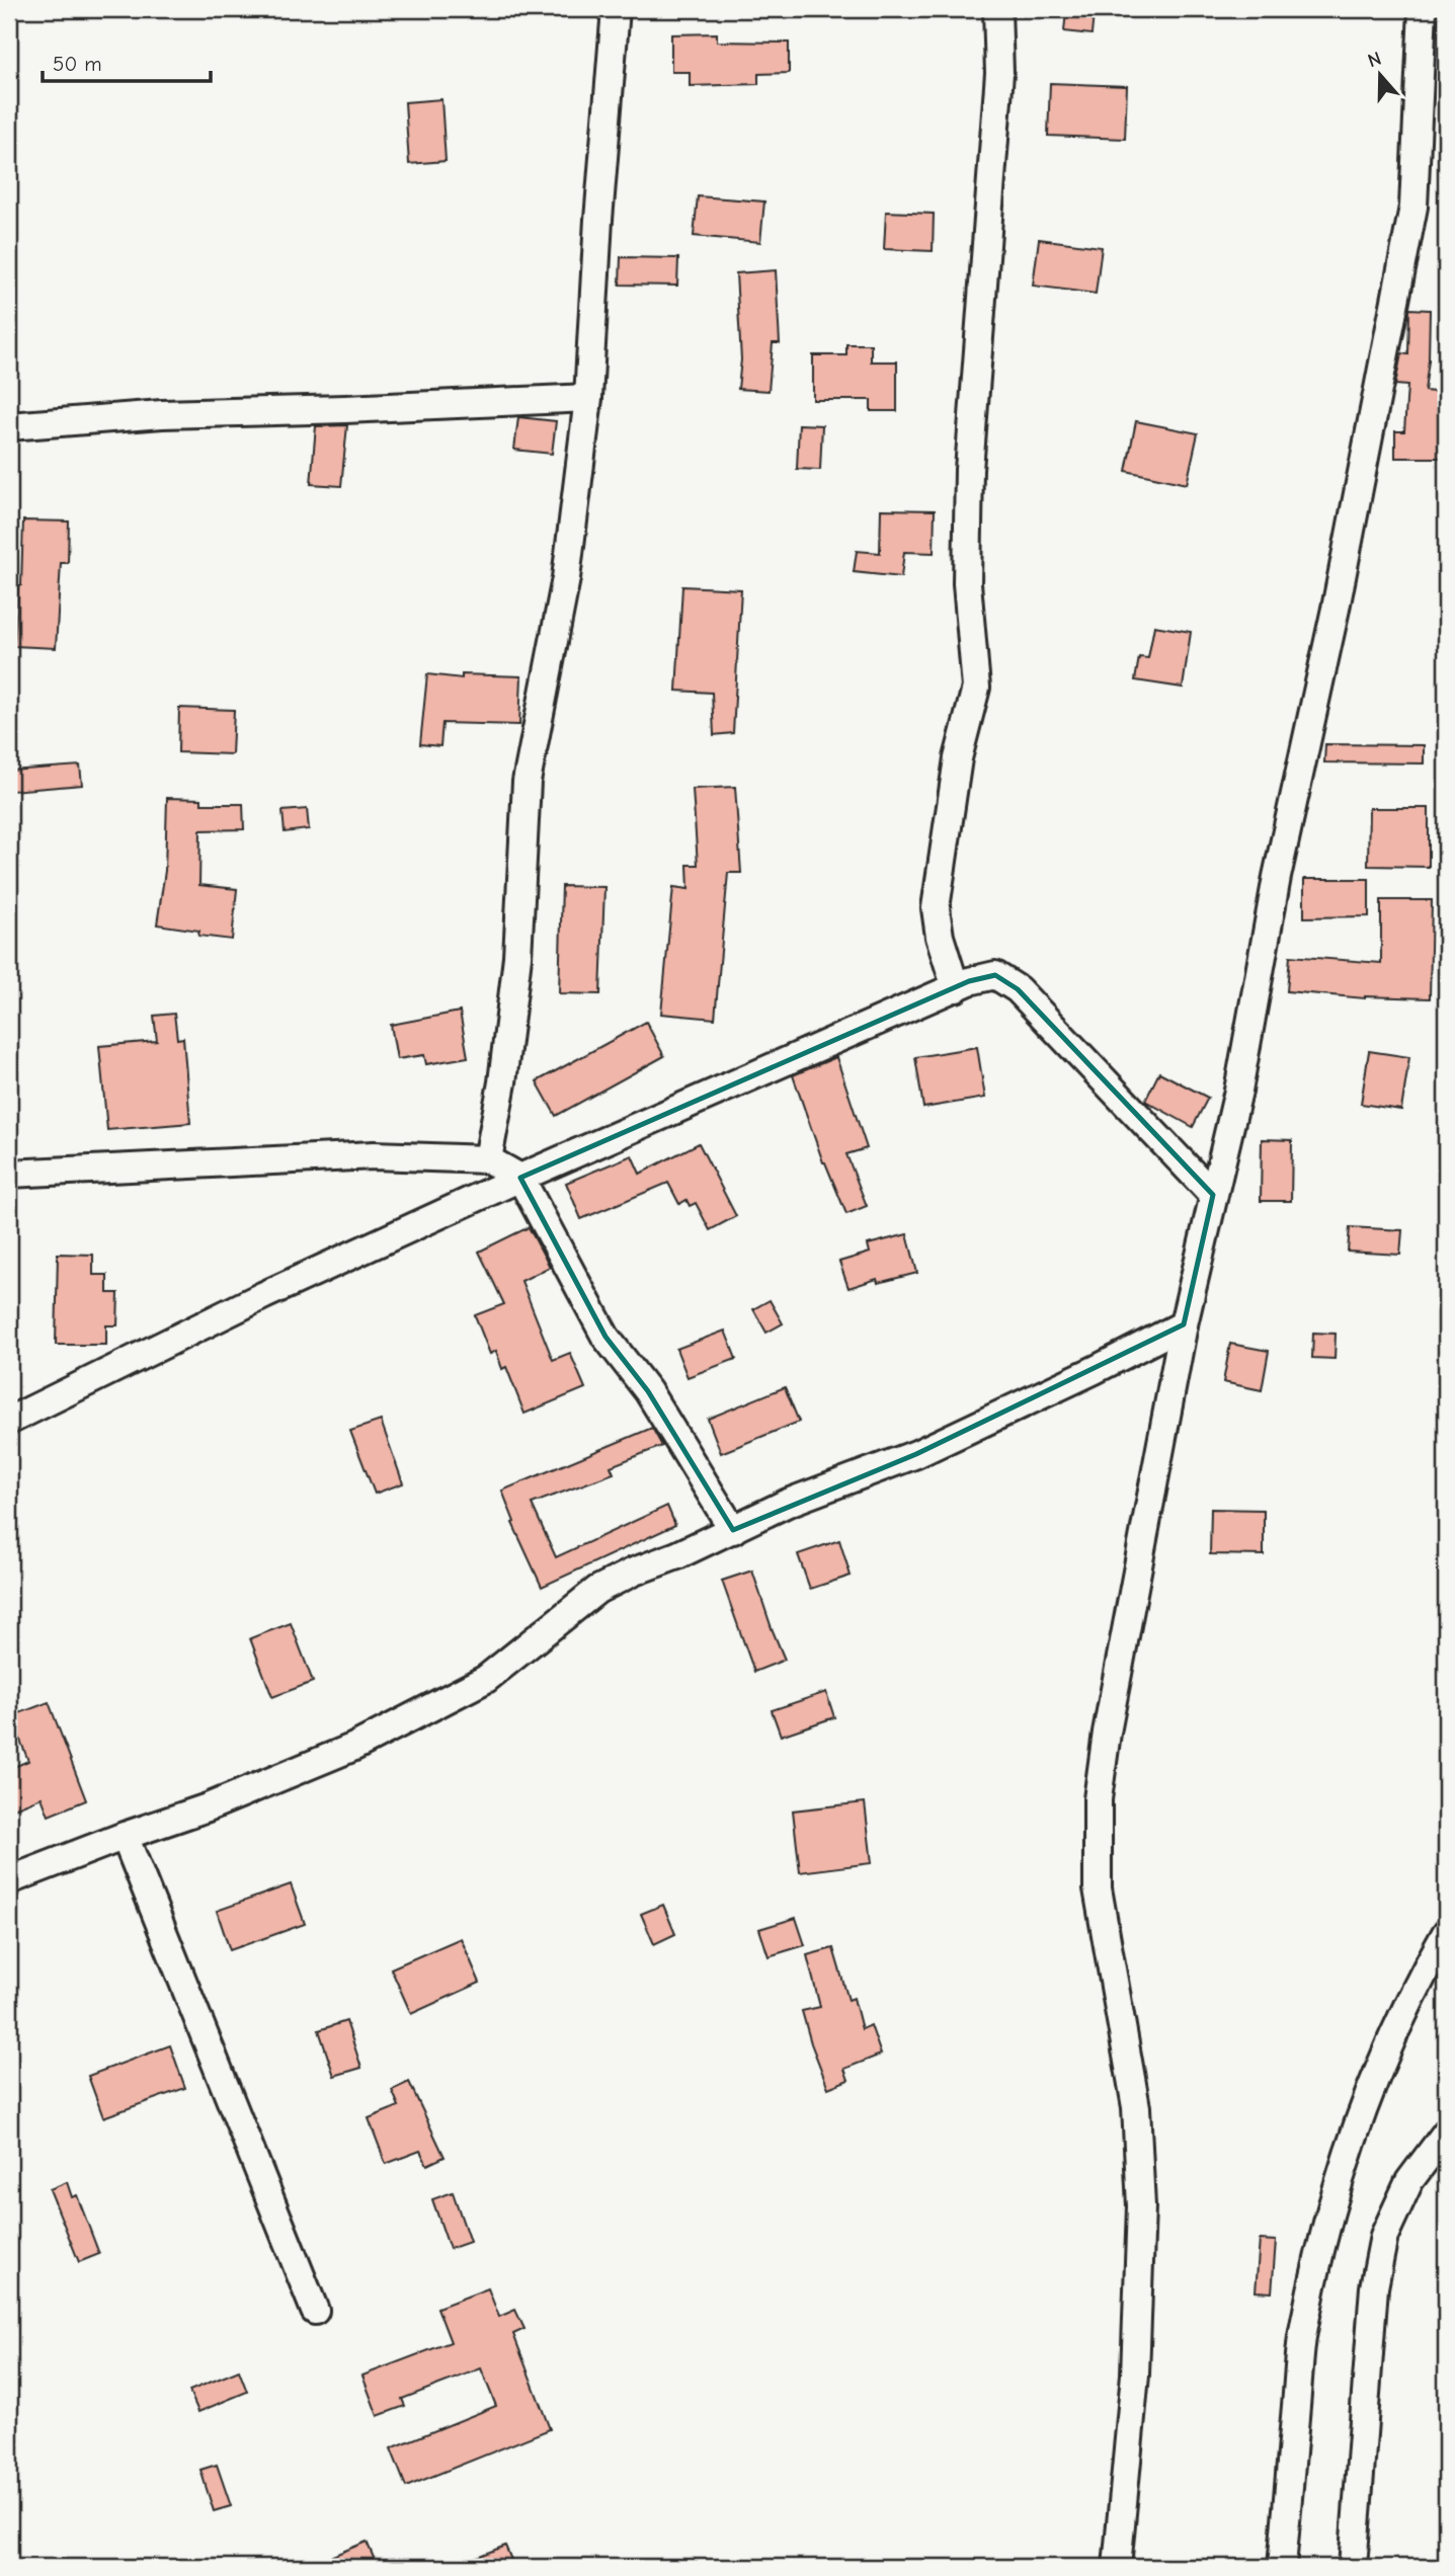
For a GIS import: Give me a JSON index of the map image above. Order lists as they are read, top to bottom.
{
  "scale_bar": "50 m",
  "north": "top"
}
